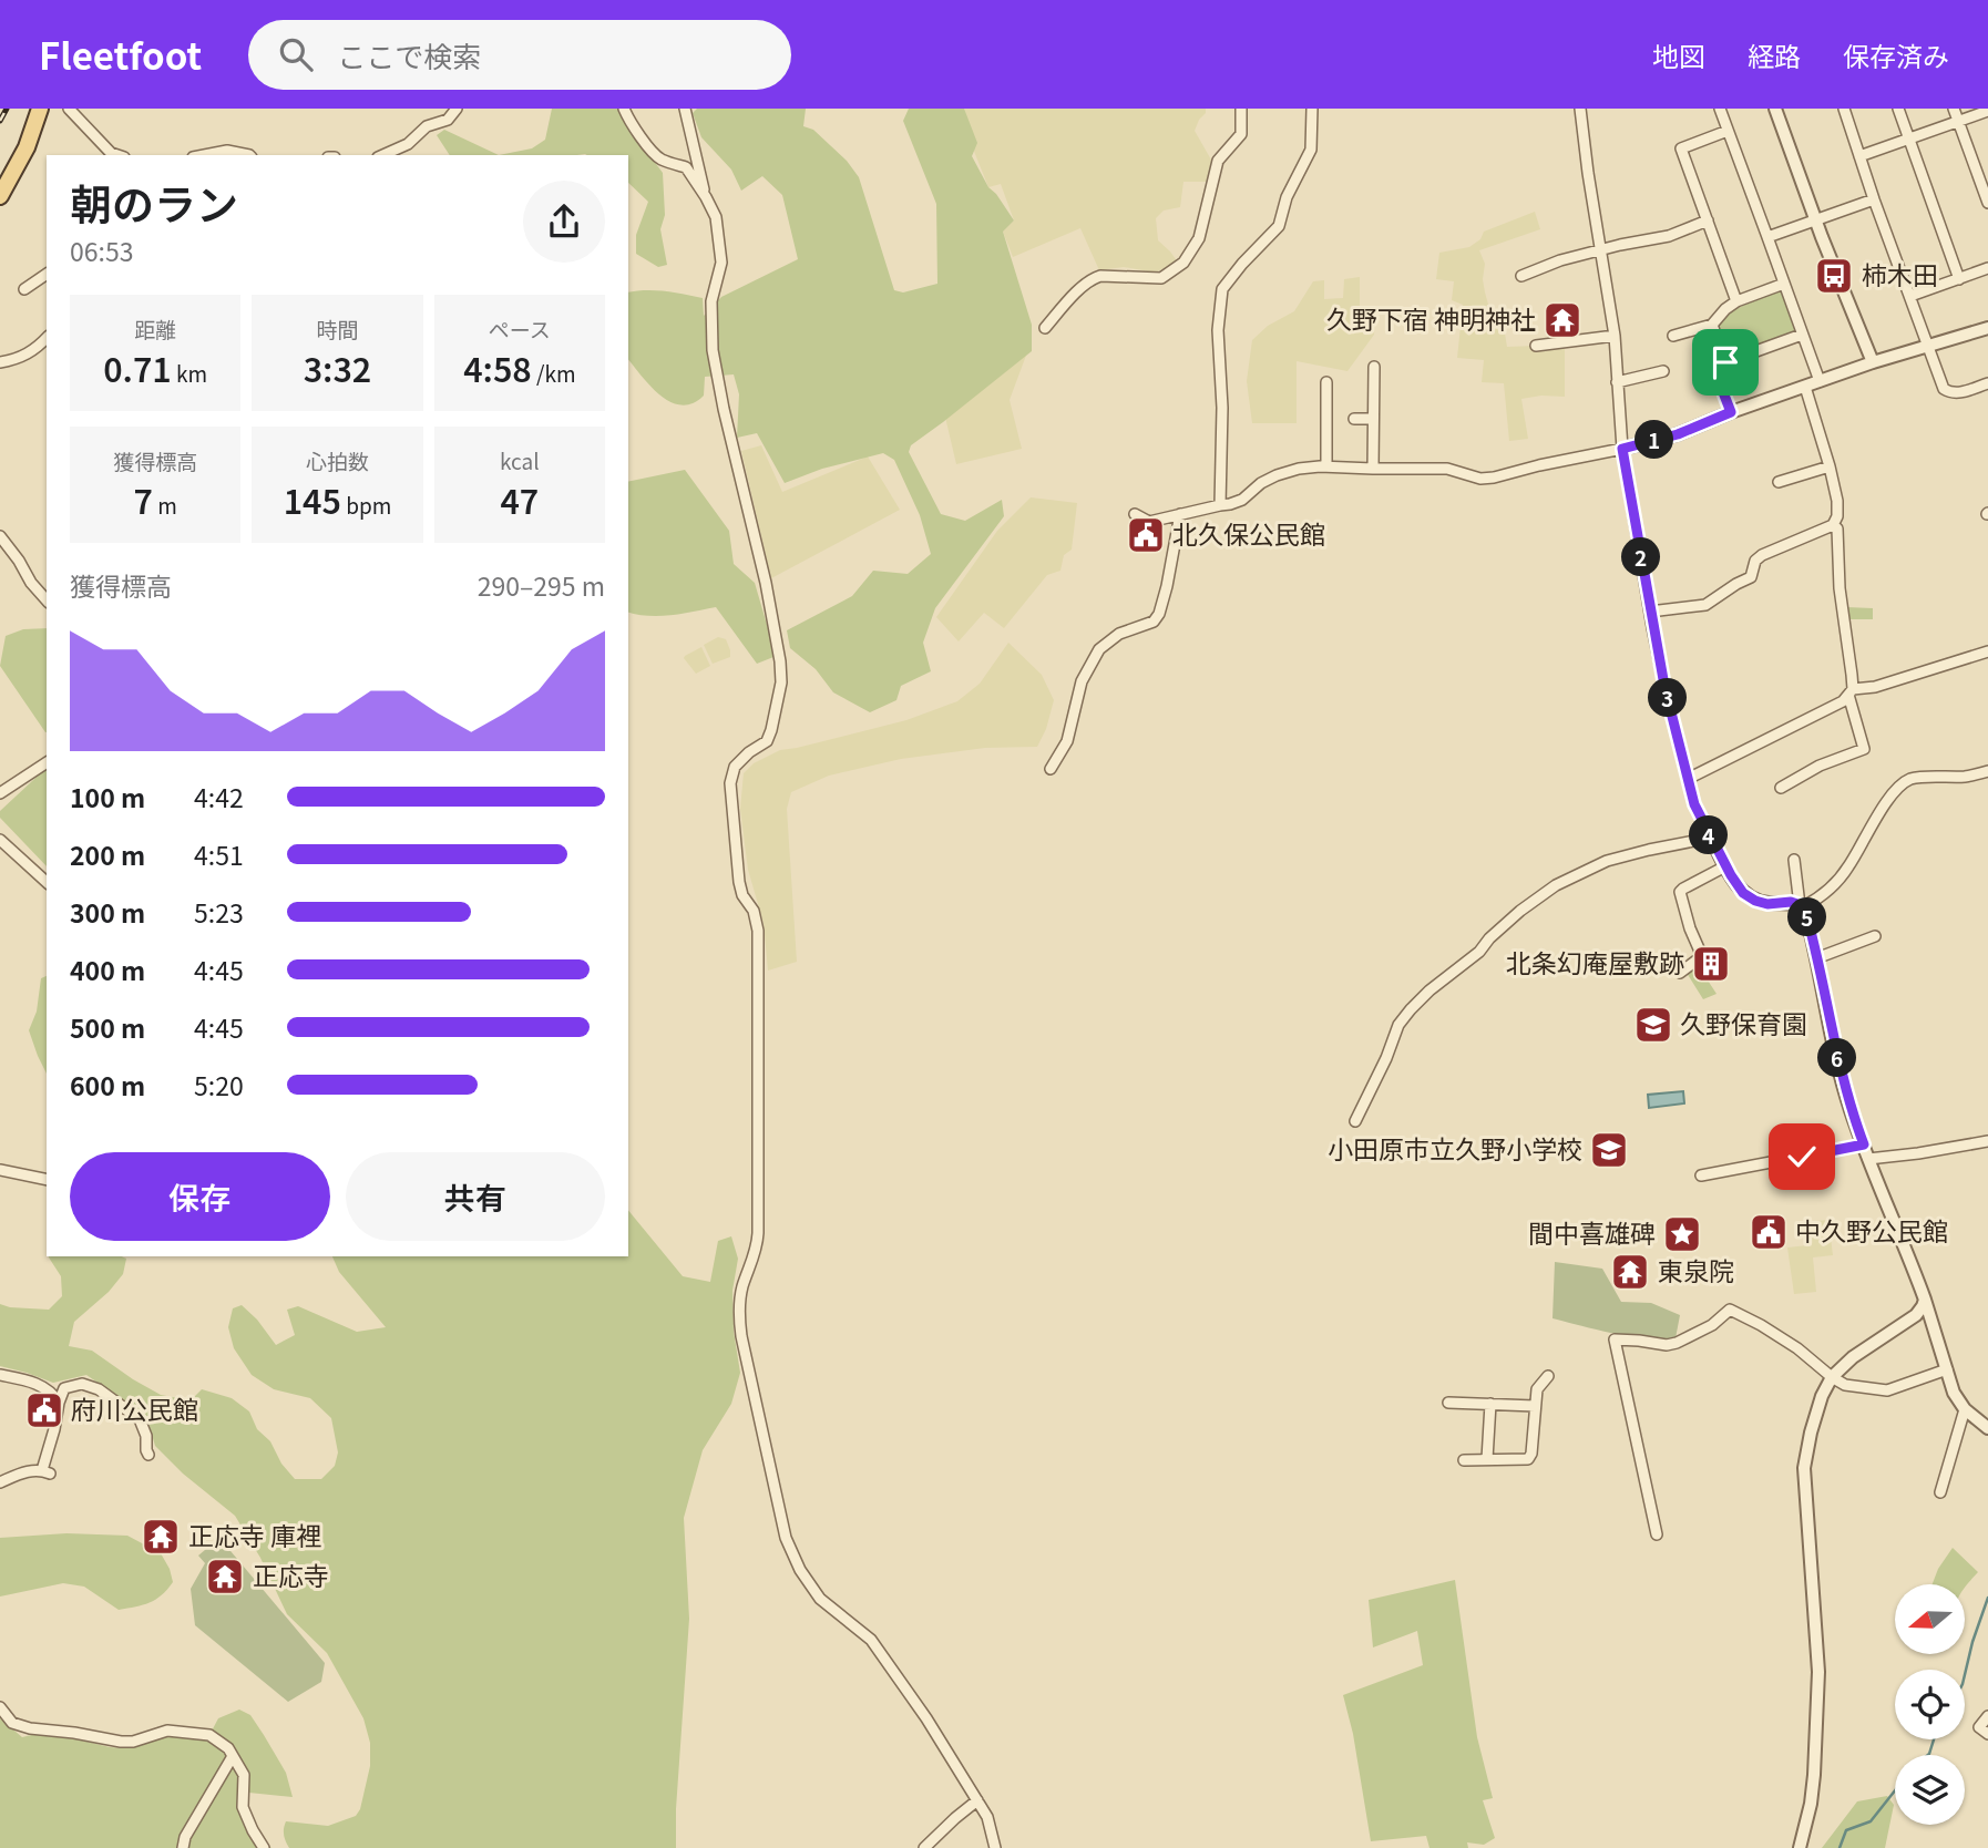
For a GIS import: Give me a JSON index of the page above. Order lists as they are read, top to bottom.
{
  "places": {
    "bus stop": ["柿木田"],
    "temple": [
      "久野下宿 神明神社",
      "東泉院",
      "正応寺 庫裡",
      "正応寺"
    ],
    "public building": ["北久保公民館", "中久野公民館", "府川公民館"],
    "building": ["北条幻庵屋敷跡"],
    "school or university": ["久野保育園", "小田原市立久野小学校"],
    "place": ["間中喜雄碑"]
  },
  "north": "left",
  "page": {
    "header": "Fleetfoot",
    "search": "ここで検索",
    "nav": ["地図", "経路", "保存済み"],
    "heading": ["朝のラン", "06:53"],
    "stats": [
      ["距離", "0.71 km"],
      ["時間", "3:32"],
      ["ペース", "4:58 /km"],
      ["獲得標高", "7 m"],
      ["心拍数", "145 bpm"],
      ["kcal", "47"]
    ],
    "pins": [
      "1",
      "2",
      "3",
      "4",
      "5",
      "6"
    ],
    "chart": ["獲得標高", "290–295 m"],
    "list": [
      {
        "name": "100 m",
        "note": "4:42"
      },
      {
        "name": "200 m",
        "note": "4:51"
      },
      {
        "name": "300 m",
        "note": "5:23"
      },
      {
        "name": "400 m",
        "note": "4:45"
      },
      {
        "name": "500 m",
        "note": "4:45"
      },
      {
        "name": "600 m",
        "note": "5:20"
      }
    ],
    "buttons": ["保存", "共有"]
  }
}
